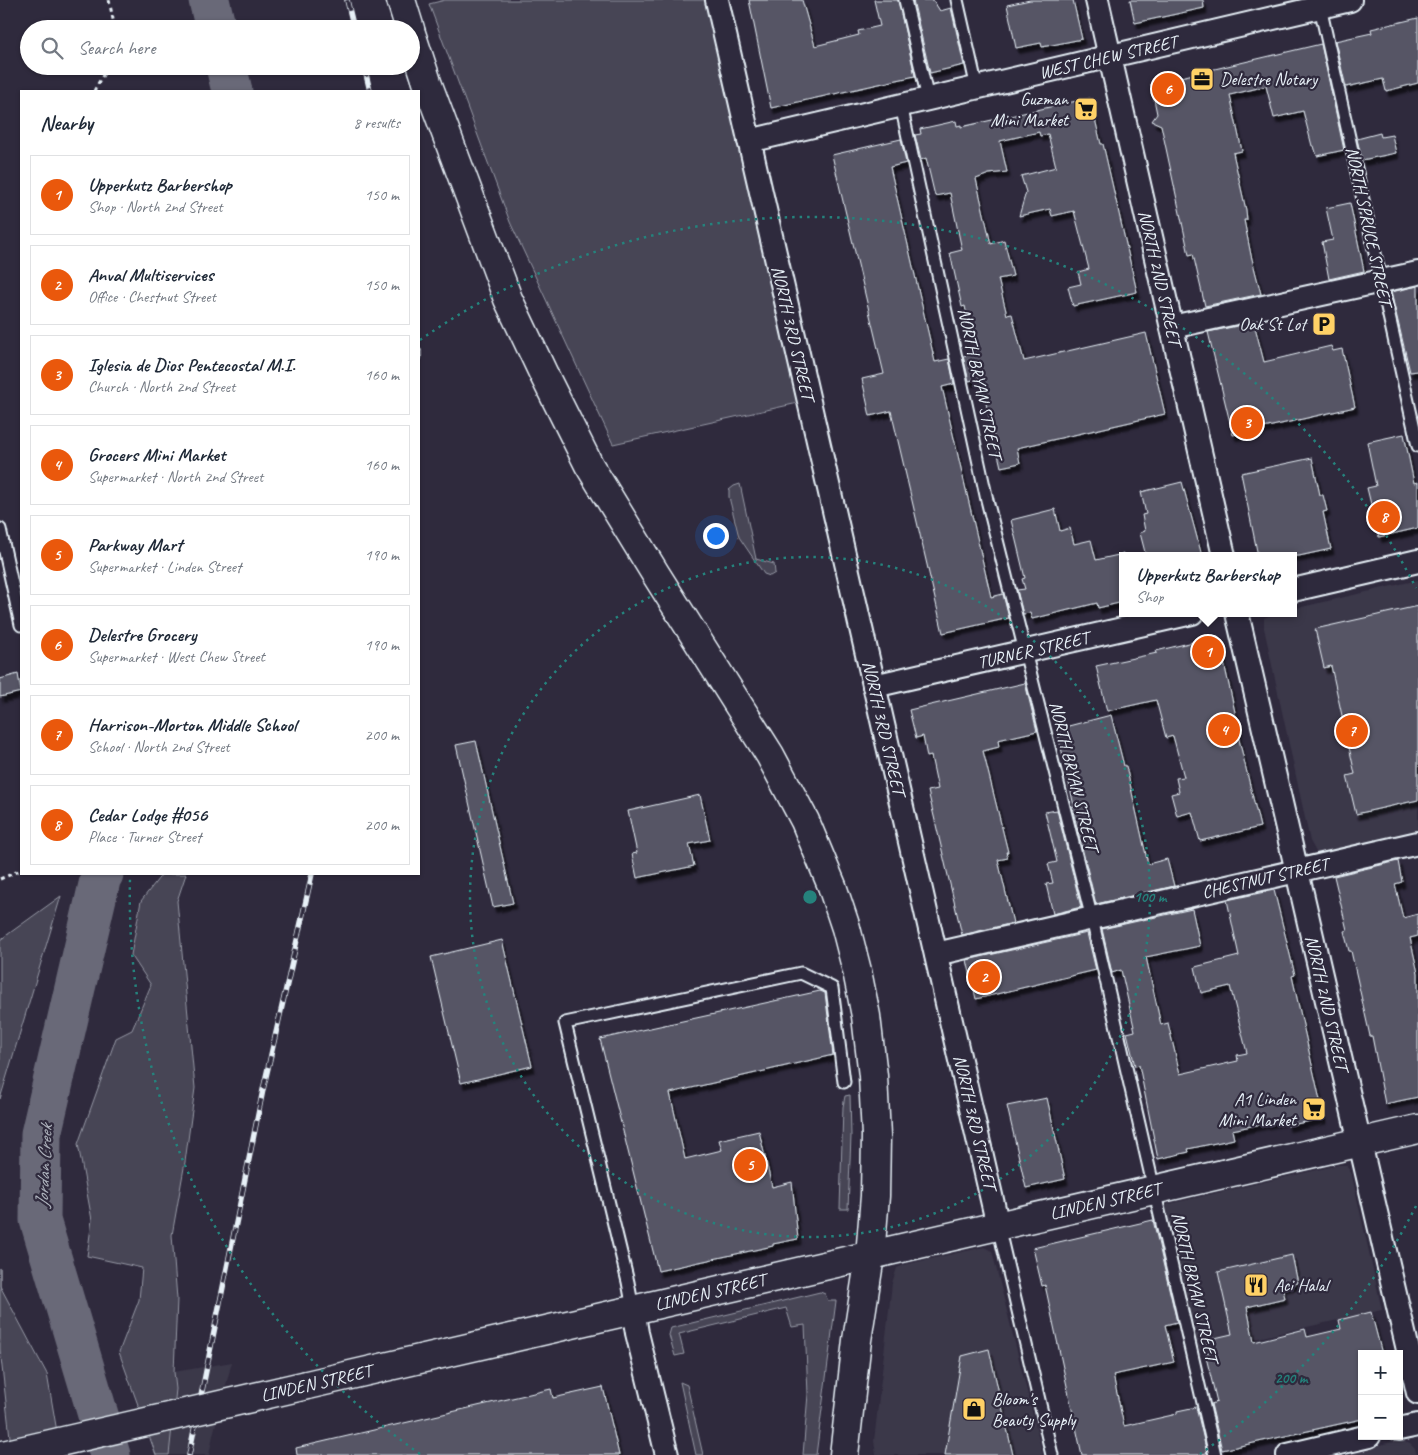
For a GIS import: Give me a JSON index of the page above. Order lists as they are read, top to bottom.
{
  "streets": {
    "main road": ["LINDEN STREET"],
    "street": [
      "WEST CHEW STREET",
      "NORTH 2ND STREET",
      "NORTH 3RD STREET",
      "TURNER STREET",
      "CHESTNUT STREET"
    ],
    "lane": ["NORTH SPRUCE STREET", "NORTH BRYAN STREET"]
  },
  "crossings": [
    ["WEST CHEW STREET", "NORTH SPRUCE STREET"],
    ["WEST CHEW STREET", "NORTH 2ND STREET"],
    ["WEST CHEW STREET", "NORTH 3RD STREET"],
    ["WEST CHEW STREET", "NORTH BRYAN STREET"],
    ["NORTH 2ND STREET", "CHESTNUT STREET"],
    ["NORTH 2ND STREET", "LINDEN STREET"],
    ["NORTH 3RD STREET", "TURNER STREET"],
    ["NORTH 3RD STREET", "CHESTNUT STREET"],
    ["NORTH 3RD STREET", "LINDEN STREET"],
    ["NORTH BRYAN STREET", "TURNER STREET"],
    ["NORTH BRYAN STREET", "CHESTNUT STREET"],
    ["NORTH BRYAN STREET", "LINDEN STREET"]
  ],
  "water": ["Jordan Creek"],
  "places": {
    "office": ["Delestre Notary"],
    "supermarket": ["Guzman Mini Market", "A1 Linden Mini Market"],
    "parking": ["Oak St Lot"],
    "restaurant": ["Aci Halal"],
    "shop": ["Bloom's Beauty Supply"]
  },
  "page": {
    "search": "Search here",
    "pins": [
      "6",
      "3",
      "8",
      "1",
      "4",
      "7",
      "2",
      "5"
    ],
    "heading": ["Nearby", "8 results"],
    "list": [
      {
        "mark": "1",
        "name": "Upperkutz Barbershop",
        "note": "Shop · North 2nd Street",
        "value": "150 m"
      },
      {
        "mark": "2",
        "name": "Anval Multiservices",
        "note": "Office · Chestnut Street",
        "value": "150 m"
      },
      {
        "mark": "3",
        "name": "Iglesia de Dios Pentecostal M.I.",
        "note": "Church · North 2nd Street",
        "value": "160 m"
      },
      {
        "mark": "4",
        "name": "Grocers Mini Market",
        "note": "Supermarket · North 2nd Street",
        "value": "160 m"
      },
      {
        "mark": "5",
        "name": "Parkway Mart",
        "note": "Supermarket · Linden Street",
        "value": "190 m"
      },
      {
        "mark": "6",
        "name": "Delestre Grocery",
        "note": "Supermarket · West Chew Street",
        "value": "190 m"
      },
      {
        "mark": "7",
        "name": "Harrison-Morton Middle School",
        "note": "School · North 2nd Street",
        "value": "200 m"
      },
      {
        "mark": "8",
        "name": "Cedar Lodge #056",
        "note": "Place · Turner Street",
        "value": "200 m"
      }
    ],
    "popup": ["Upperkutz Barbershop", "Shop"],
    "map_buttons": ["+", "−"]
  },
  "rings": ["100 m", "200 m"]
}
